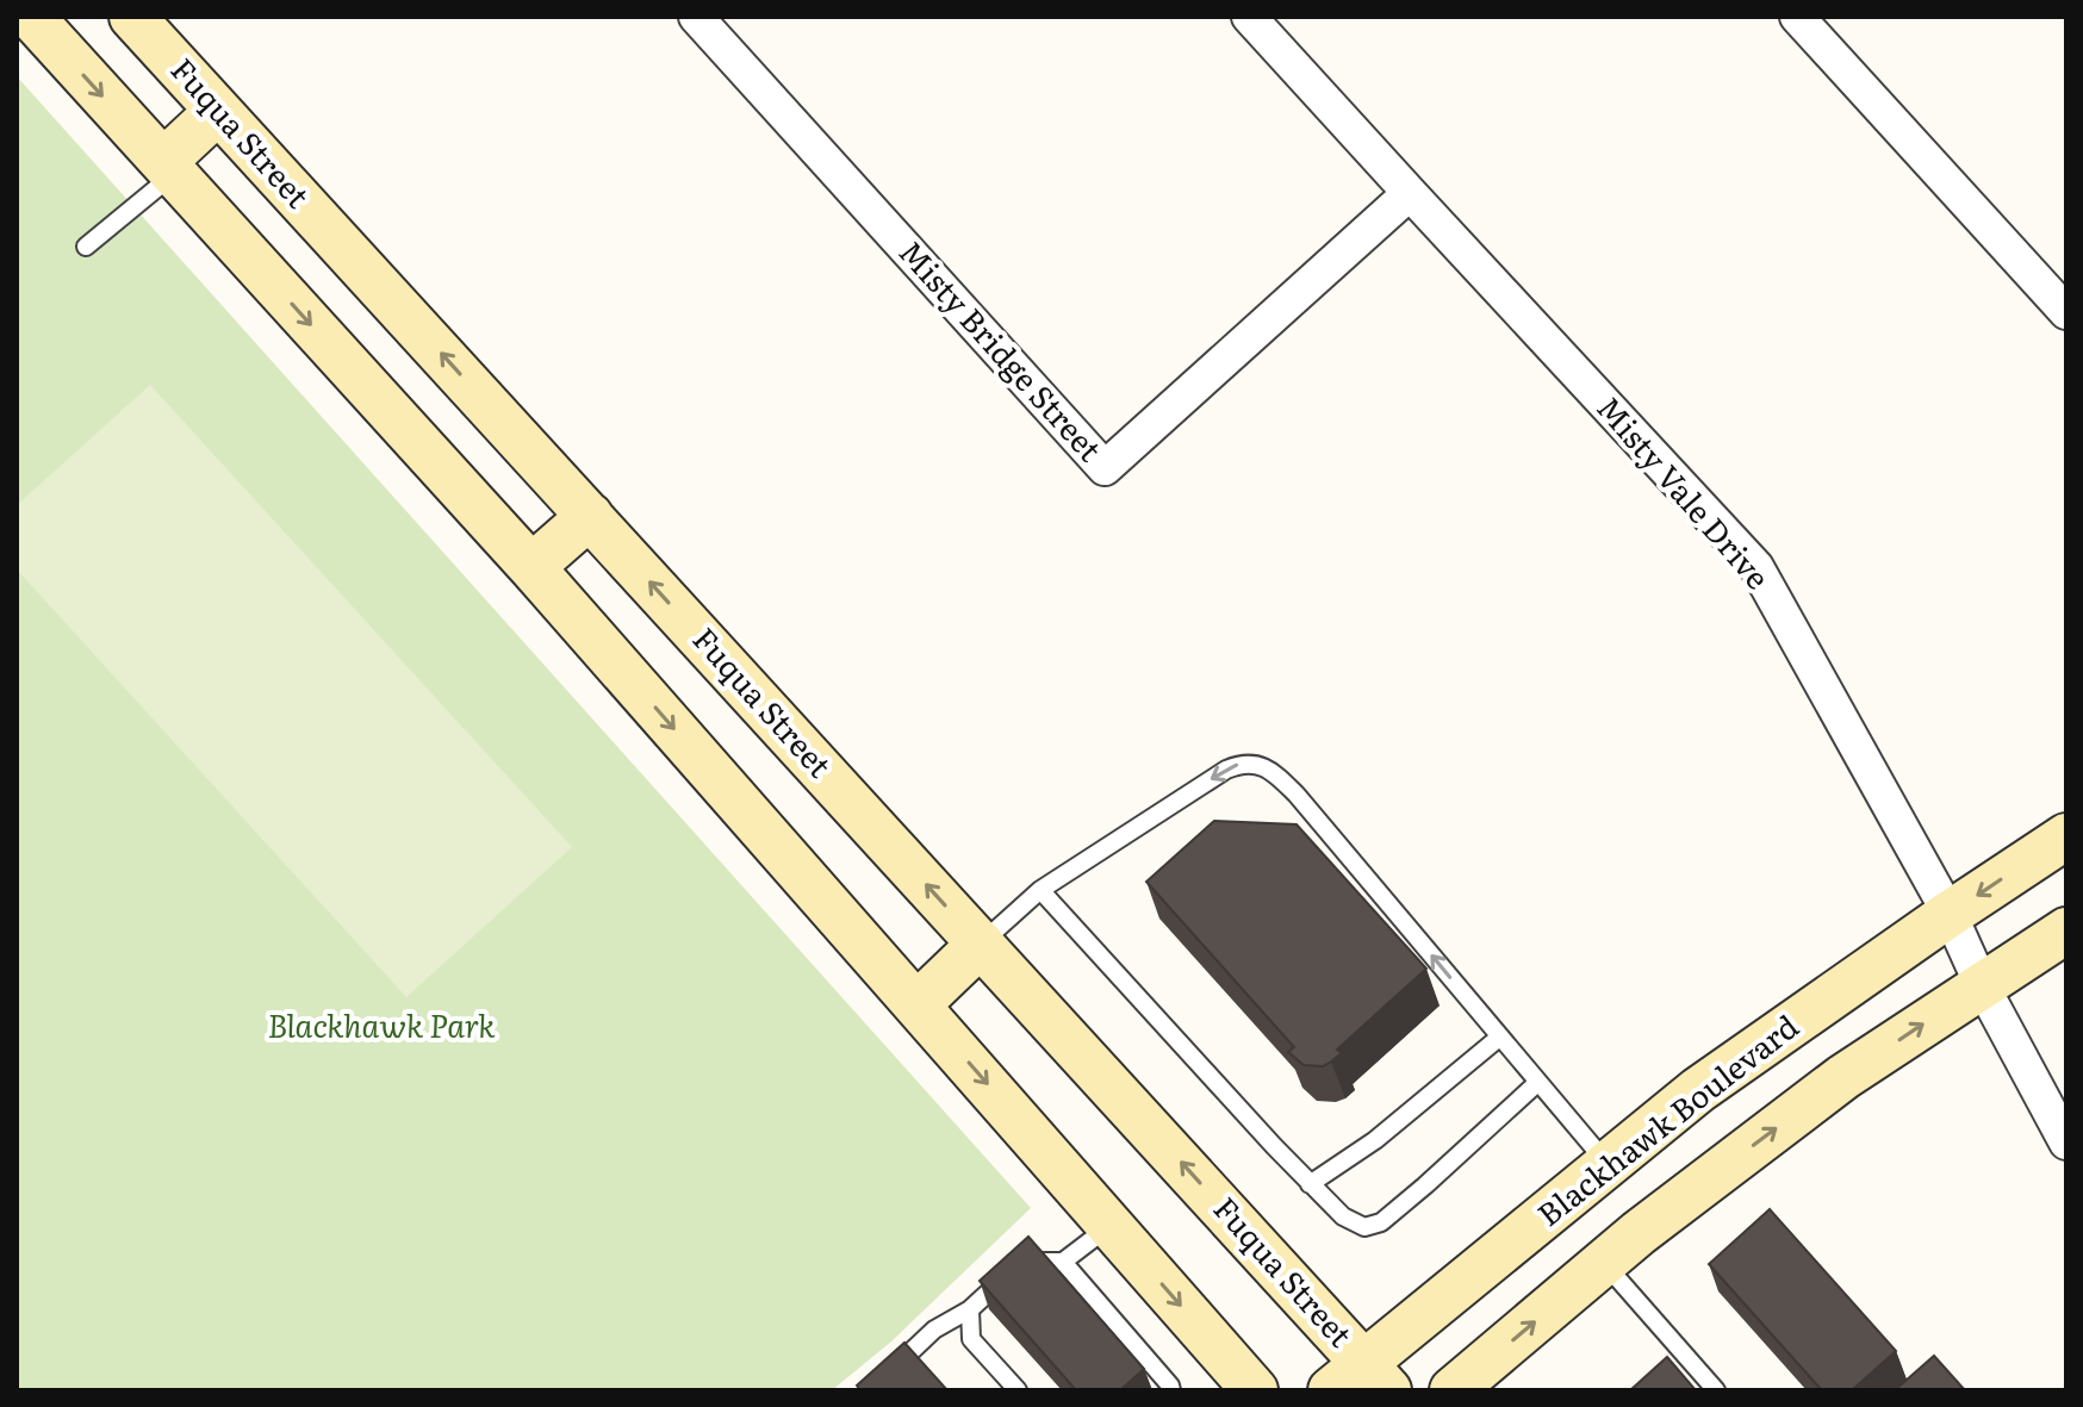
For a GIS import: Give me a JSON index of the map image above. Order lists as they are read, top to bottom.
{
  "streets": {
    "main road": ["Fuqua Street", "Blackhawk Boulevard"],
    "street": ["Misty Bridge Street", "Misty Vale Drive"]
  },
  "crossings": [
    ["Fuqua Street", "Blackhawk Boulevard"],
    ["Misty Bridge Street", "Misty Vale Drive"],
    ["Misty Vale Drive", "Blackhawk Boulevard"]
  ],
  "parks": ["Blackhawk Park"]
}
